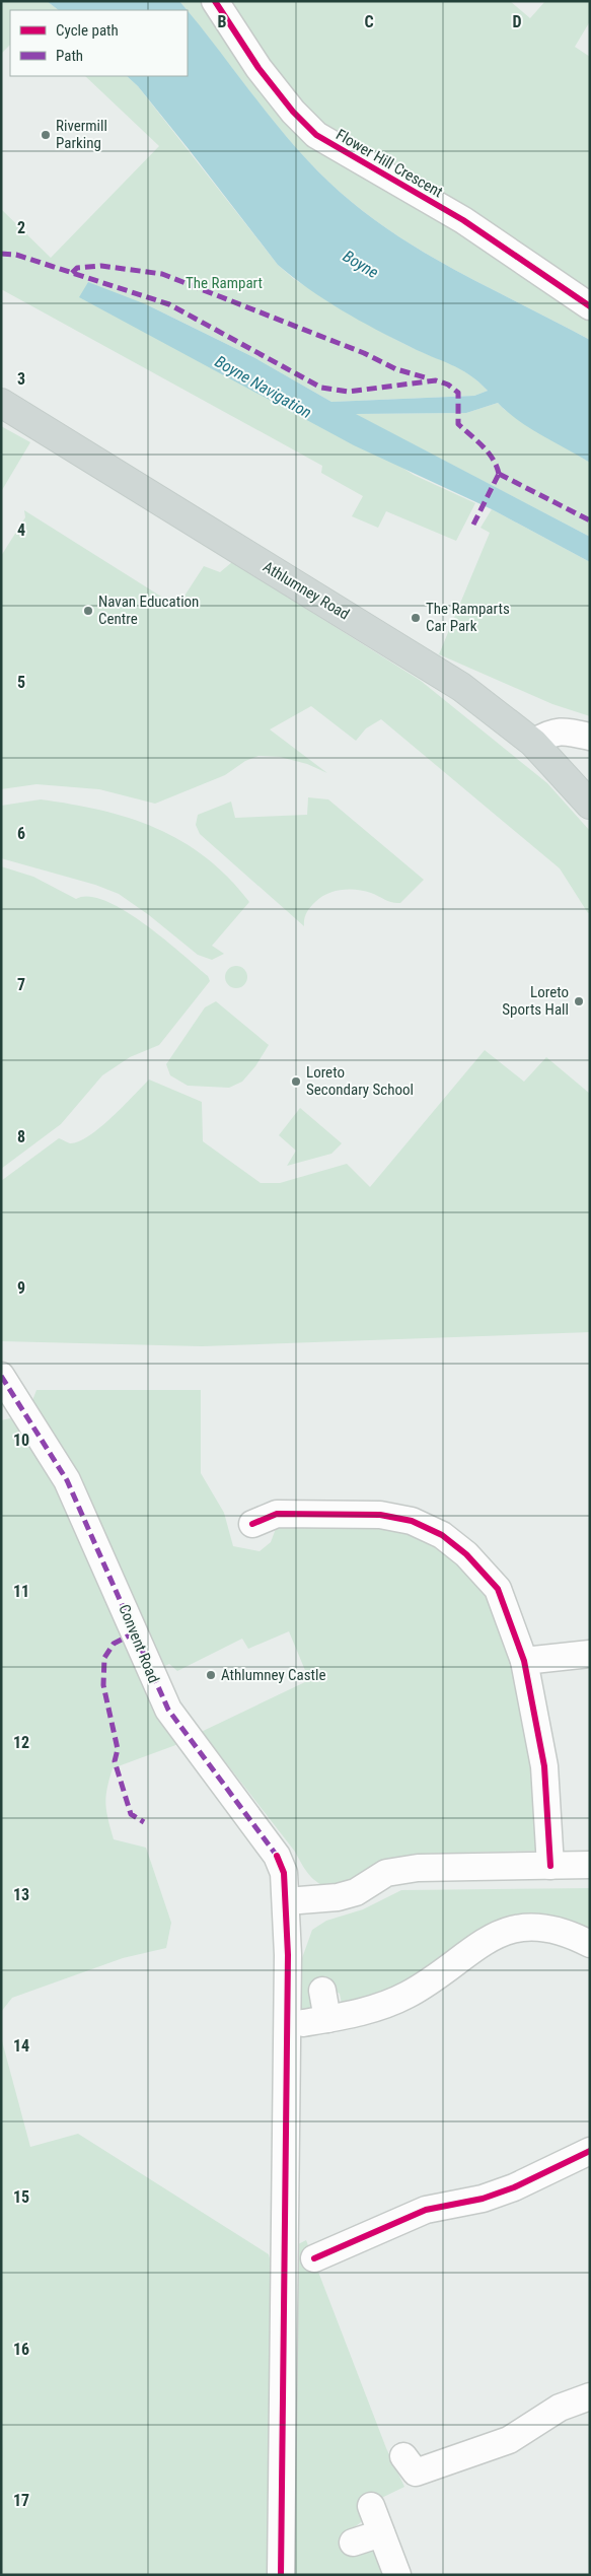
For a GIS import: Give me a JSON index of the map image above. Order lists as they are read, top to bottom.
{
  "streets": {
    "main road": ["Athlumney Road"],
    "street": ["Flower Hill Crescent", "Convent Road"]
  },
  "water": ["Boyne", "Boyne Navigation"],
  "parks": ["The Rampart"],
  "places": [
    "Rivermill Parking",
    "Navan Education Centre",
    "The Ramparts Car Park",
    "Loreto Sports Hall",
    "Loreto Secondary School",
    "Athlumney Castle"
  ],
  "legend": ["Cycle path", "Path"],
  "grid": {
    "columns": ["B", "C", "D"],
    "rows": [
      "2",
      "3",
      "4",
      "5",
      "6",
      "7",
      "8",
      "9",
      "10",
      "11",
      "12",
      "13",
      "14",
      "15",
      "16",
      "17"
    ]
  }
}
